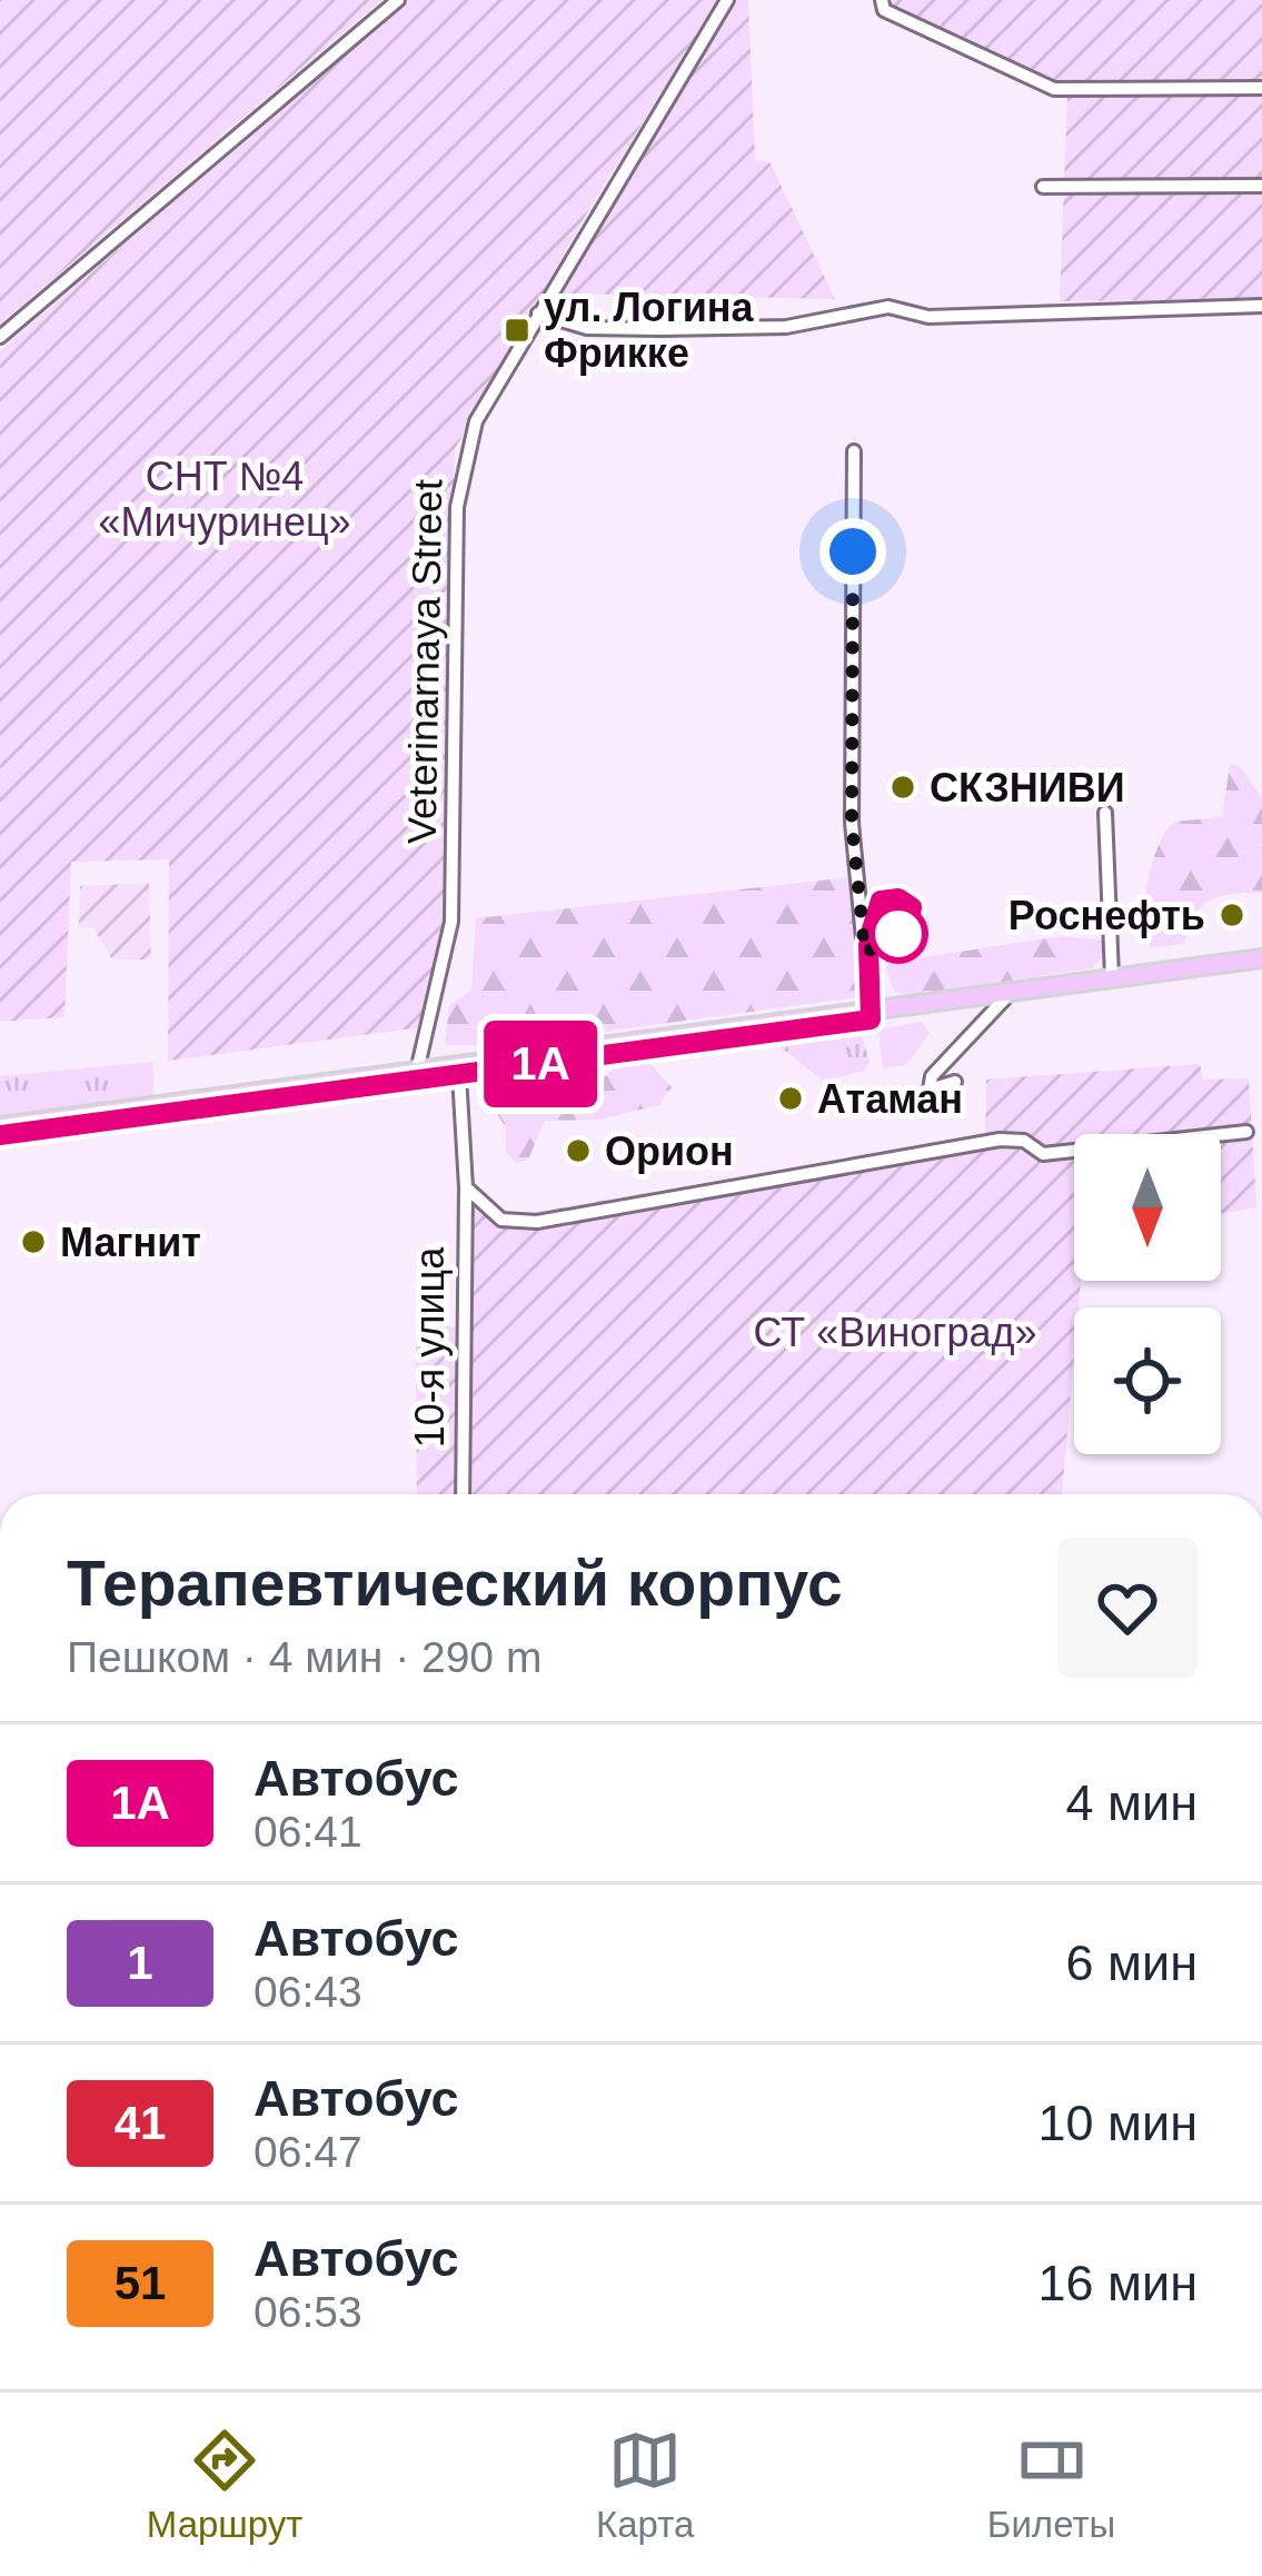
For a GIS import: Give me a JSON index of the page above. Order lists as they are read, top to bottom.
{
  "streets": {
    "street": ["Veterinarnaya Street", "10-я улица"]
  },
  "parks": ["СНТ №4 «Мичуринец»", "СТ «Виноград»"],
  "places": {
    "transit": ["ул. Логина Фрикке"],
    "other": [
      "СКЗНИВИ",
      "Роснефть",
      "Атаман",
      "Орион",
      "Магнит"
    ]
  },
  "lines": ["bus line 1А"],
  "north": "bottom",
  "page": {
    "on_map": "1А",
    "heading": ["Терапевтический корпус", "Пешком · 4 мин · 290 m"],
    "list": [
      {
        "mark": "1А",
        "name": "Автобус",
        "note": "06:41",
        "value": "4 мин"
      },
      {
        "mark": "1",
        "name": "Автобус",
        "note": "06:43",
        "value": "6 мин"
      },
      {
        "mark": "41",
        "name": "Автобус",
        "note": "06:47",
        "value": "10 мин"
      },
      {
        "mark": "51",
        "name": "Автобус",
        "note": "06:53",
        "value": "16 мин"
      }
    ],
    "tabs": ["Маршрут", "Карта", "Билеты"]
  }
}
